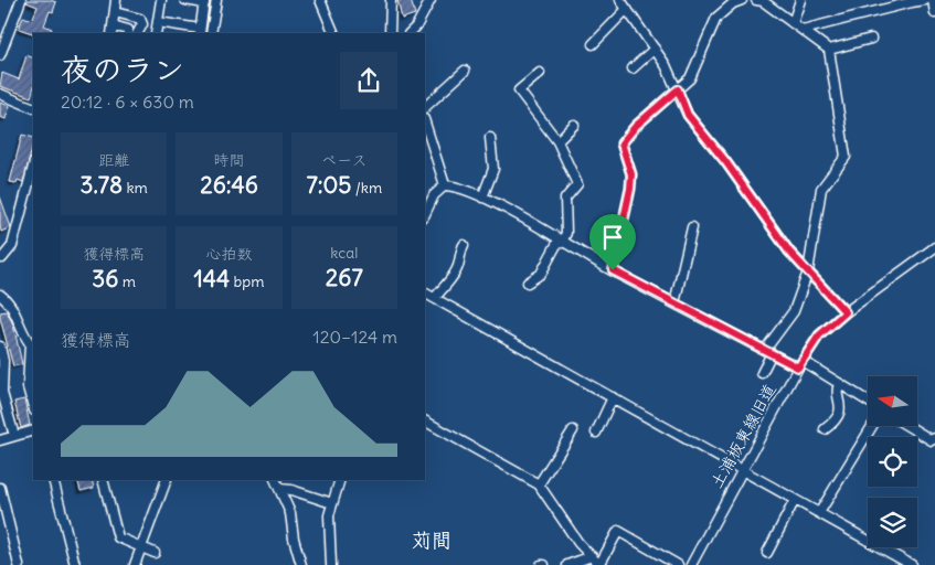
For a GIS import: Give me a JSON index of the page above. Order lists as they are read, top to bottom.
{
  "streets": {
    "street": ["土浦板東線旧道"]
  },
  "districts": ["苅間"],
  "north": "left",
  "page": {
    "heading": ["夜のラン", "20:12 · 6 × 630 m"],
    "stats": [
      ["距離", "3.78 km"],
      ["時間", "26:46"],
      ["ペース", "7:05 /km"],
      ["獲得標高", "36 m"],
      ["心拍数", "144 bpm"],
      ["kcal", "267"]
    ],
    "chart": ["獲得標高", "120–124 m"]
  }
}
